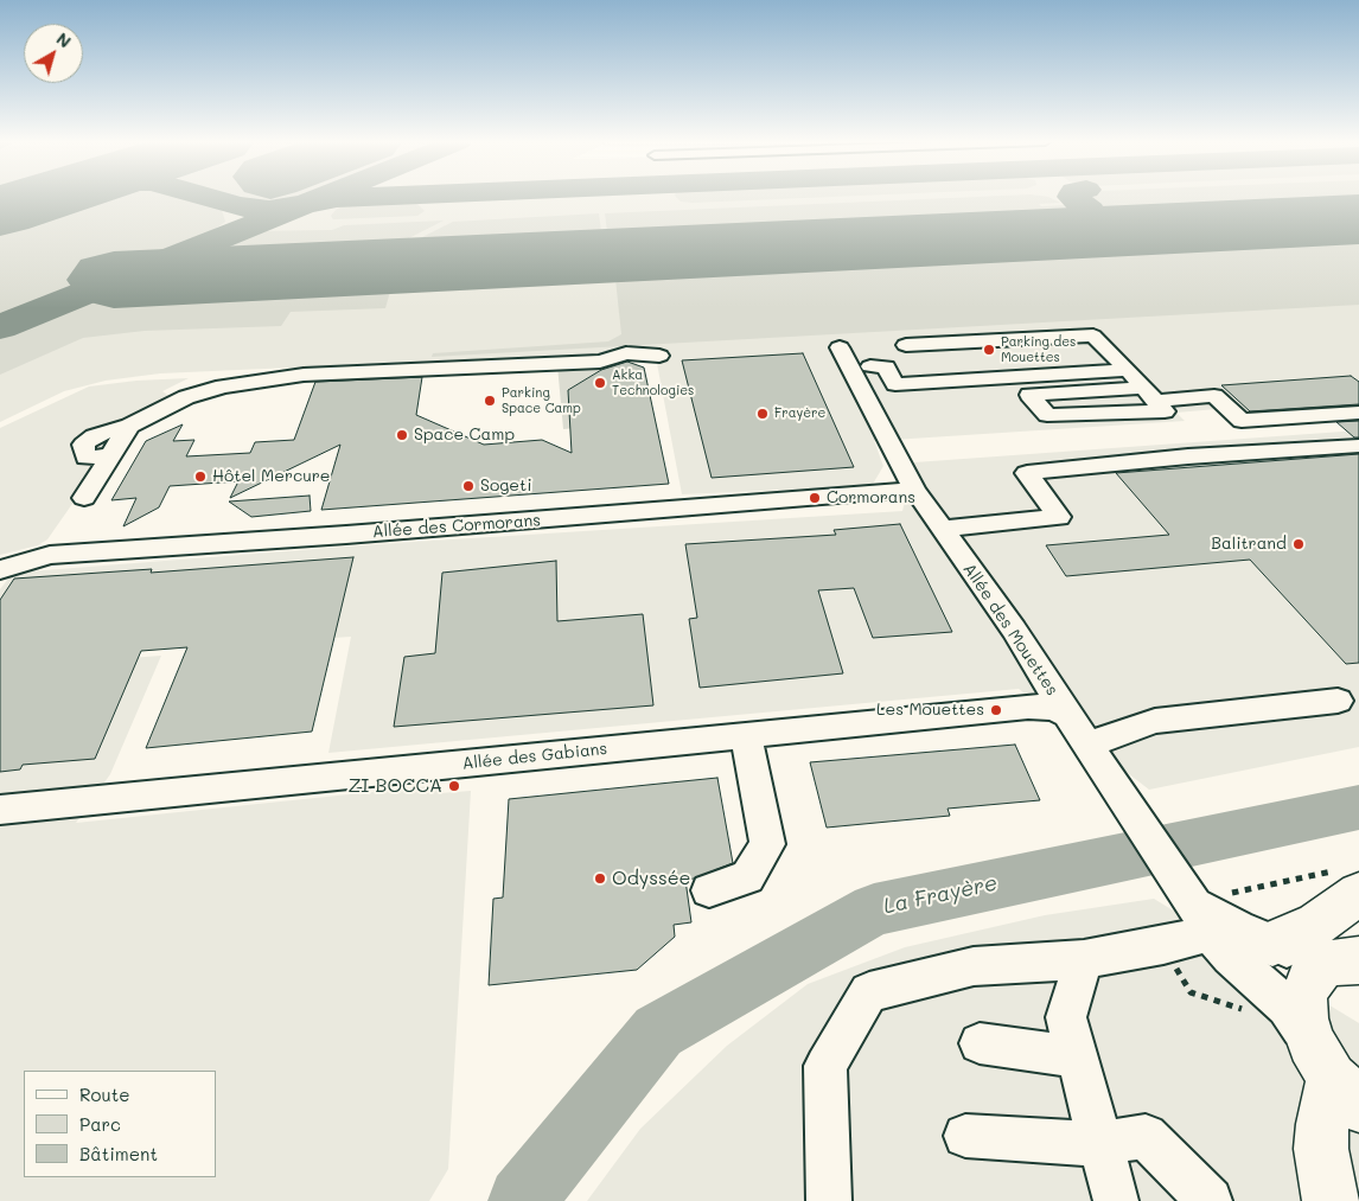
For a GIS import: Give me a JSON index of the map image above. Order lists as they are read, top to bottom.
{
  "streets": {
    "street": ["Allée des Cormorans", "Allée des Mouettes", "Allée des Gabians"]
  },
  "crossings": [
    ["Allée des Cormorans", "Allée des Mouettes"],
    ["Allée des Mouettes", "Allée des Gabians"]
  ],
  "water": ["La Frayère"],
  "places": [
    "Parking des Mouettes",
    "Akka Technologies",
    "Parking Space Camp",
    "Frayère",
    "Space Camp",
    "Hôtel Mercure",
    "Sogeti",
    "Cormorans",
    "Balitrand",
    "Les Mouettes",
    "ZI BOCCA",
    "Odyssée"
  ],
  "legend": ["Route", "Parc", "Bâtiment"],
  "north": "top right"
}
